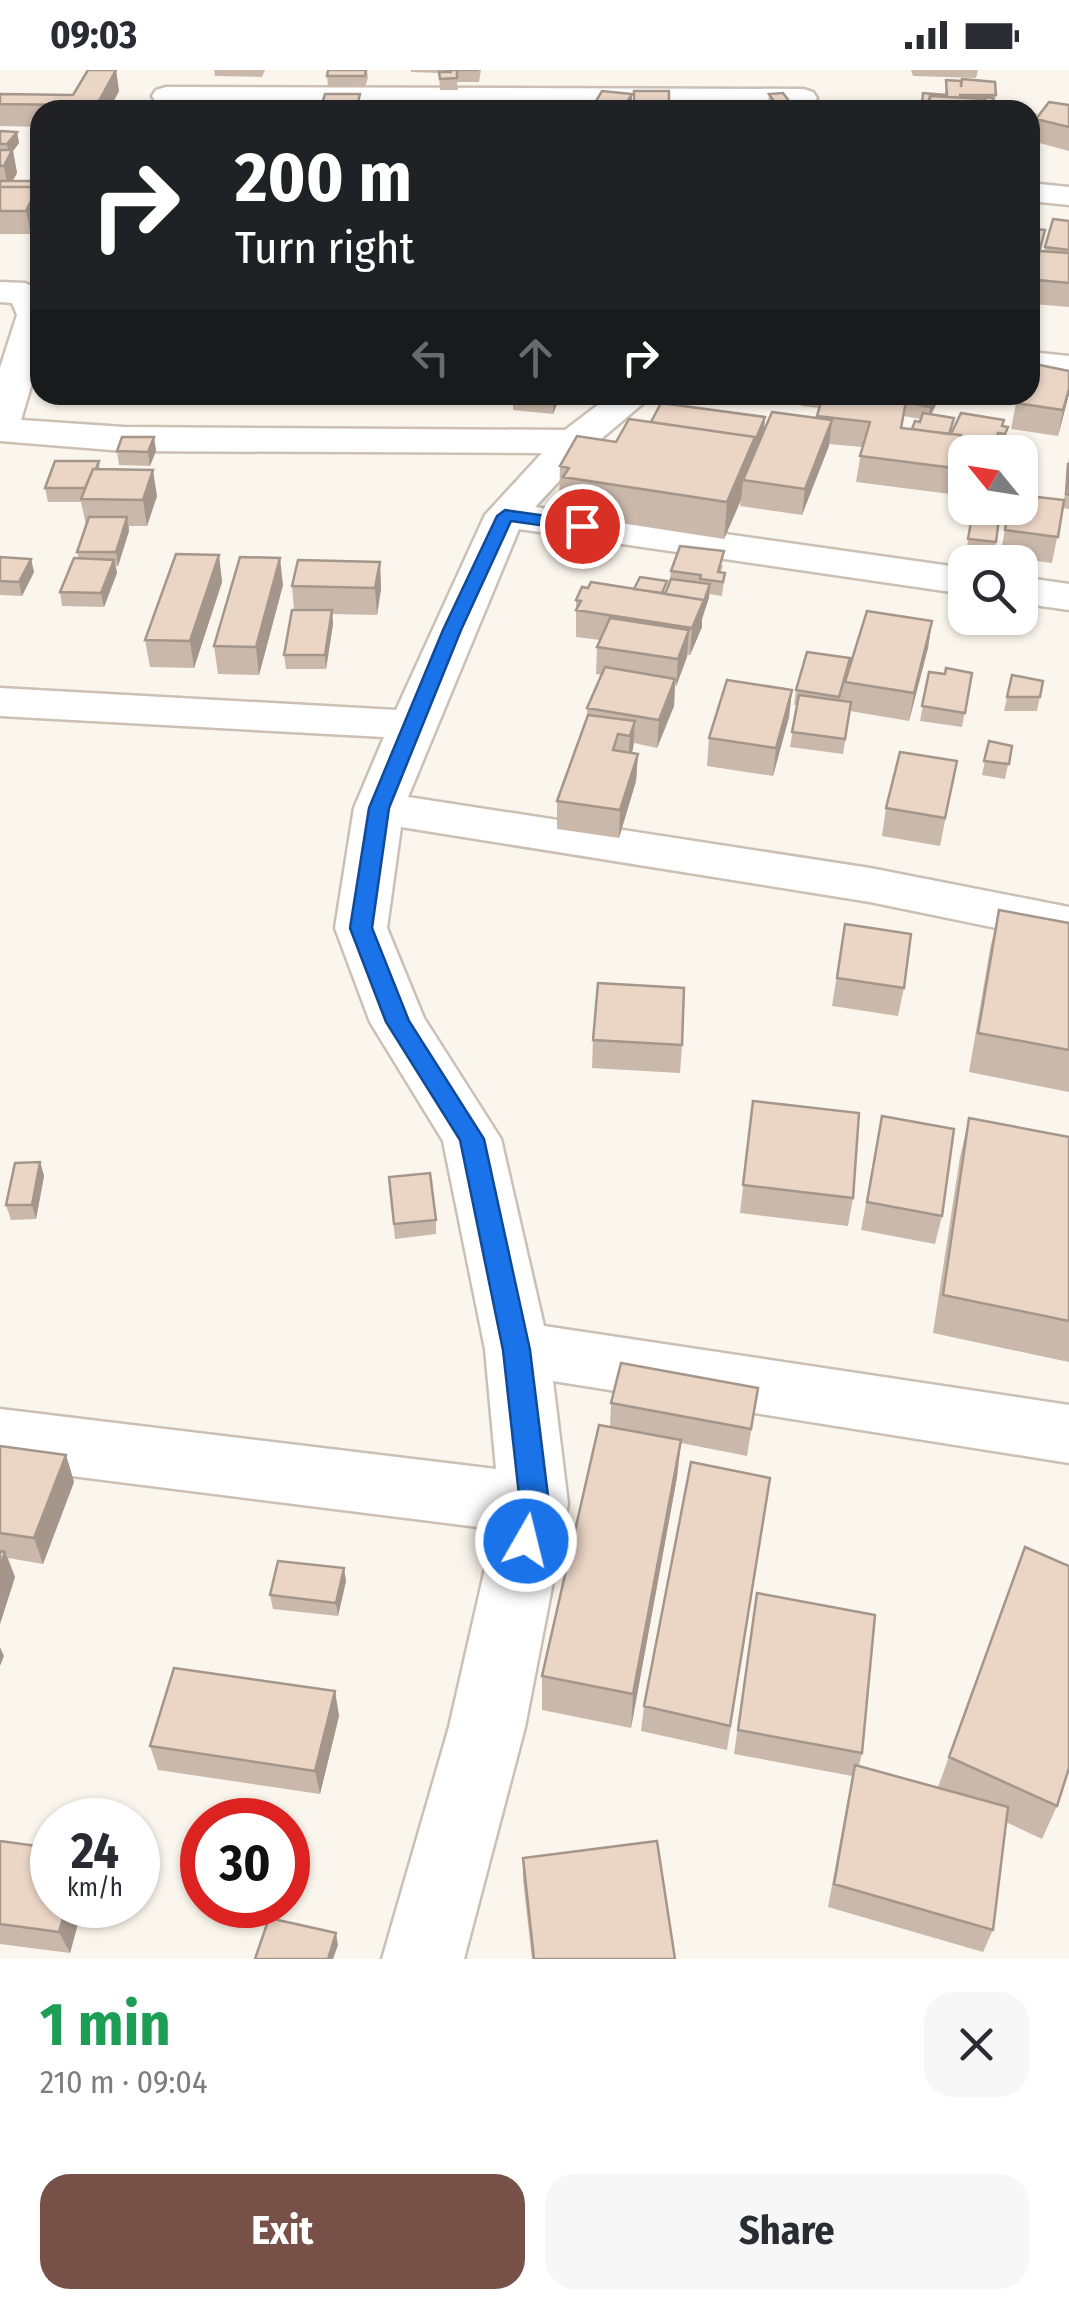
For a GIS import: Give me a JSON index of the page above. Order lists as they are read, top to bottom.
{
  "north": "top left",
  "page": {
    "status": "09:03",
    "turn": ["200 m", "Turn right"],
    "speed": "24 km/h",
    "limit": "30",
    "heading": ["1 min", "210 m · 09:04"],
    "buttons": ["Exit", "Share"]
  }
}
